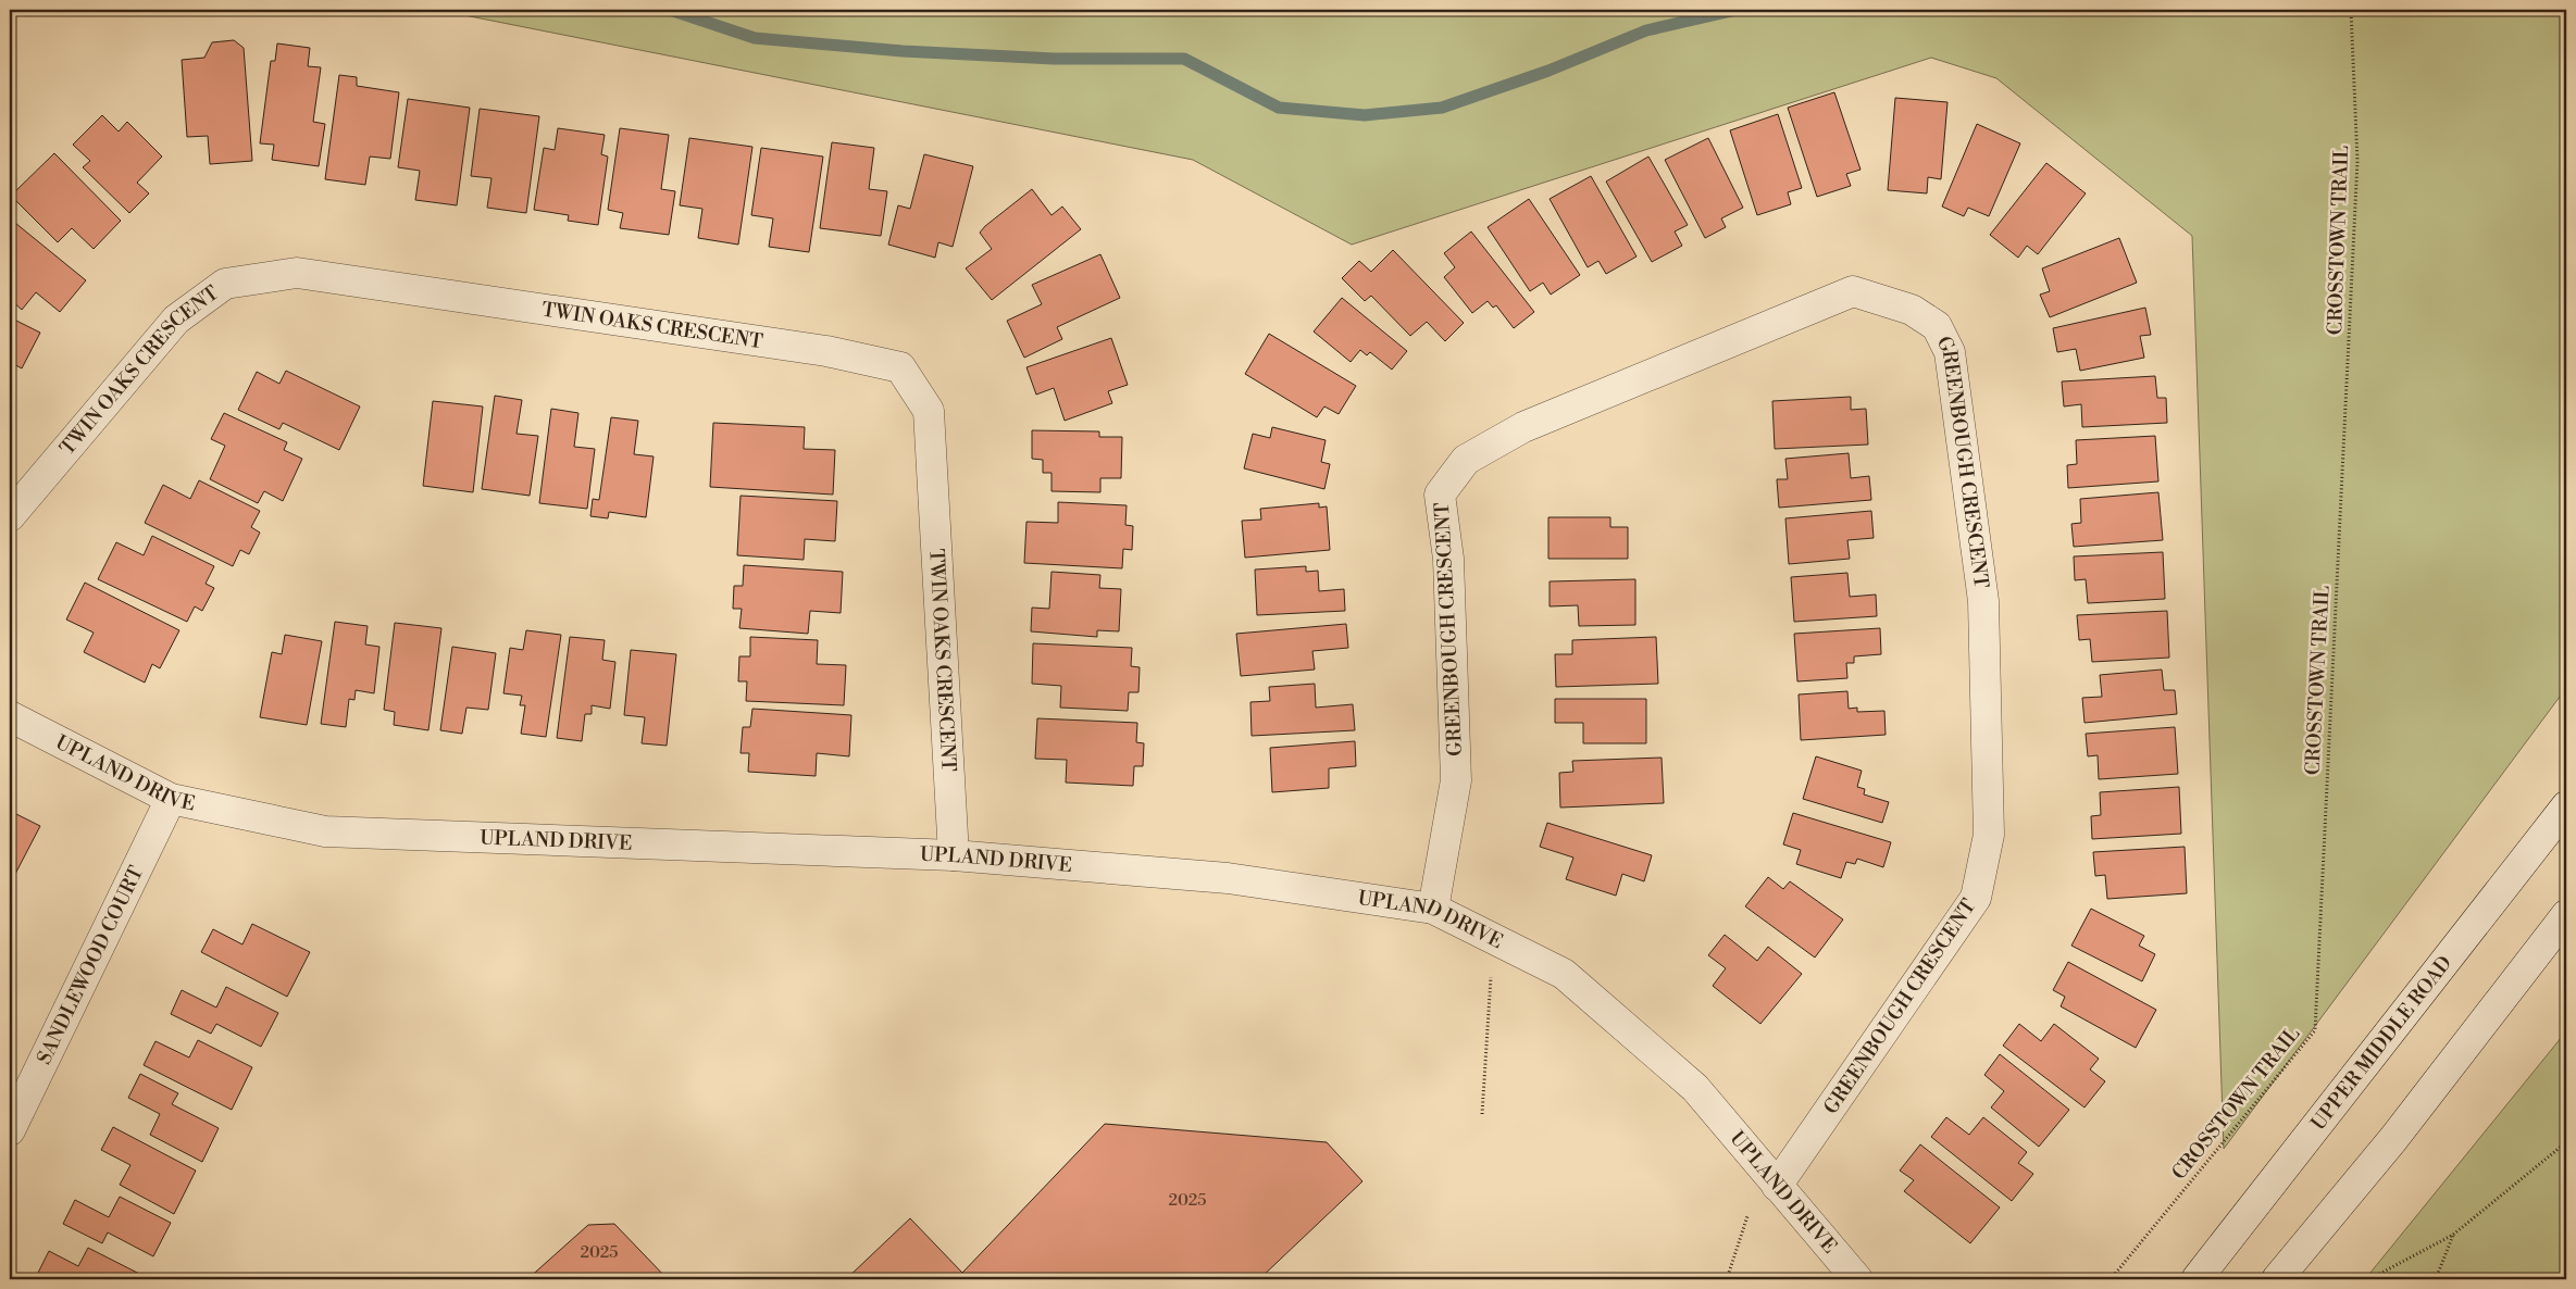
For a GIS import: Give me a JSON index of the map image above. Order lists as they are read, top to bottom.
{
  "streets": {
    "street": [
      "TWIN OAKS CRESCENT",
      "GREENBOUGH CRESCENT",
      "UPLAND DRIVE",
      "SANDLEWOOD COURT",
      "UPPER MIDDLE ROAD"
    ],
    "path": ["CROSSTOWN TRAIL"]
  },
  "crossings": [
    ["TWIN OAKS CRESCENT", "UPLAND DRIVE"],
    ["GREENBOUGH CRESCENT", "UPLAND DRIVE"],
    ["UPLAND DRIVE", "SANDLEWOOD COURT"]
  ],
  "house_numbers": ["2025", "2025"]
}
